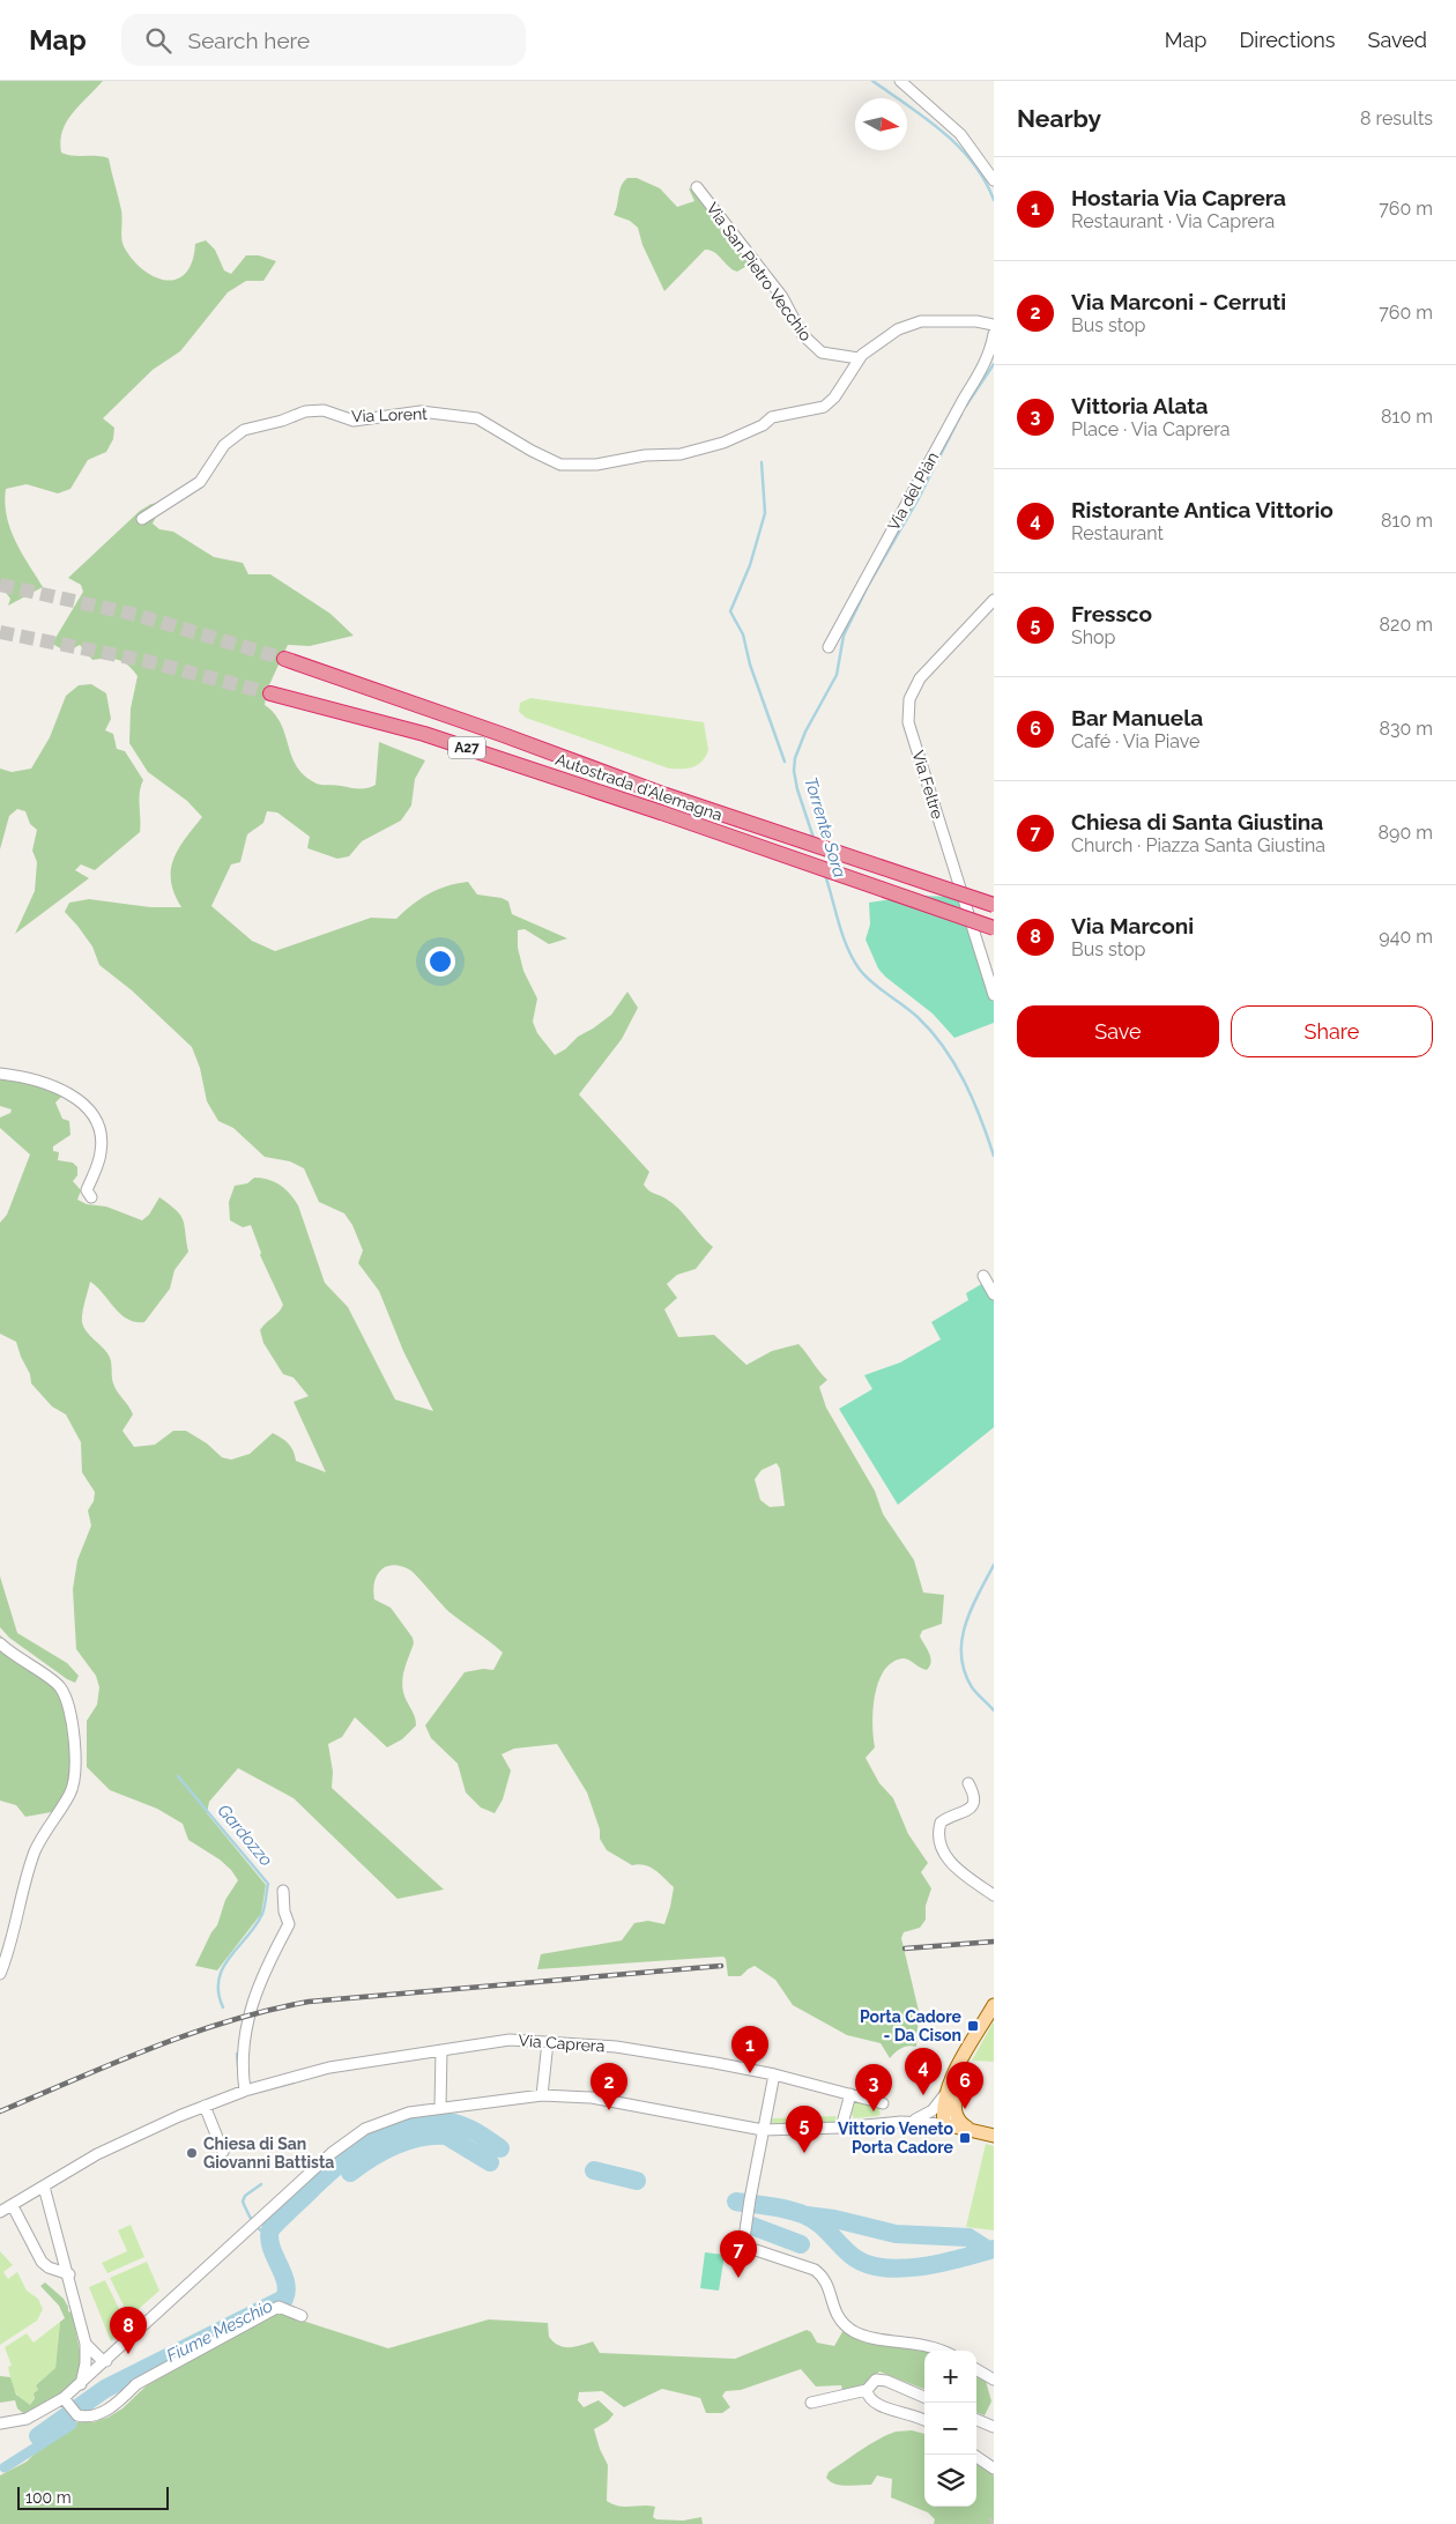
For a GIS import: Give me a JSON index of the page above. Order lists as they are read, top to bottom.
{
  "streets": {
    "highway": ["A27", "Autostrada d'Alemagna"],
    "street": [
      "Via San Pietro Vecchio",
      "Via Lorent",
      "Via del Piàn",
      "Via Feltre",
      "Via Caprera"
    ]
  },
  "crossings": [
    ["Via San Pietro Vecchio", "Via Lorent"]
  ],
  "water": ["Torrente Sora", "Gardozzo", "Fiume Meschio"],
  "places": {
    "transit": ["Porta Cadore - Da Cison", "Vittorio Veneto Porta Cadore"],
    "other": ["Chiesa di San Giovanni Battista"]
  },
  "scale_bar": "100 m",
  "north": "right",
  "page": {
    "header": "Map",
    "search": "Search here",
    "nav": ["Map", "Directions", "Saved"],
    "heading": ["Nearby", "8 results"],
    "list": [
      {
        "mark": "1",
        "name": "Hostaria Via Caprera",
        "note": "Restaurant · Via Caprera",
        "value": "760 m"
      },
      {
        "mark": "2",
        "name": "Via Marconi - Cerruti",
        "note": "Bus stop",
        "value": "760 m"
      },
      {
        "mark": "3",
        "name": "Vittoria Alata",
        "note": "Place · Via Caprera",
        "value": "810 m"
      },
      {
        "mark": "4",
        "name": "Ristorante Antica Vittorio",
        "note": "Restaurant",
        "value": "810 m"
      },
      {
        "mark": "5",
        "name": "Fressco",
        "note": "Shop",
        "value": "820 m"
      },
      {
        "mark": "6",
        "name": "Bar Manuela",
        "note": "Café · Via Piave",
        "value": "830 m"
      },
      {
        "mark": "7",
        "name": "Chiesa di Santa Giustina",
        "note": "Church · Piazza Santa Giustina",
        "value": "890 m"
      },
      {
        "mark": "8",
        "name": "Via Marconi",
        "note": "Bus stop",
        "value": "940 m"
      }
    ],
    "buttons": ["Save", "Share"],
    "pins": [
      "1",
      "4",
      "6",
      "2",
      "3",
      "5",
      "7",
      "8"
    ],
    "map_buttons": ["+", "−"],
    "scale": "100 m"
  }
}
